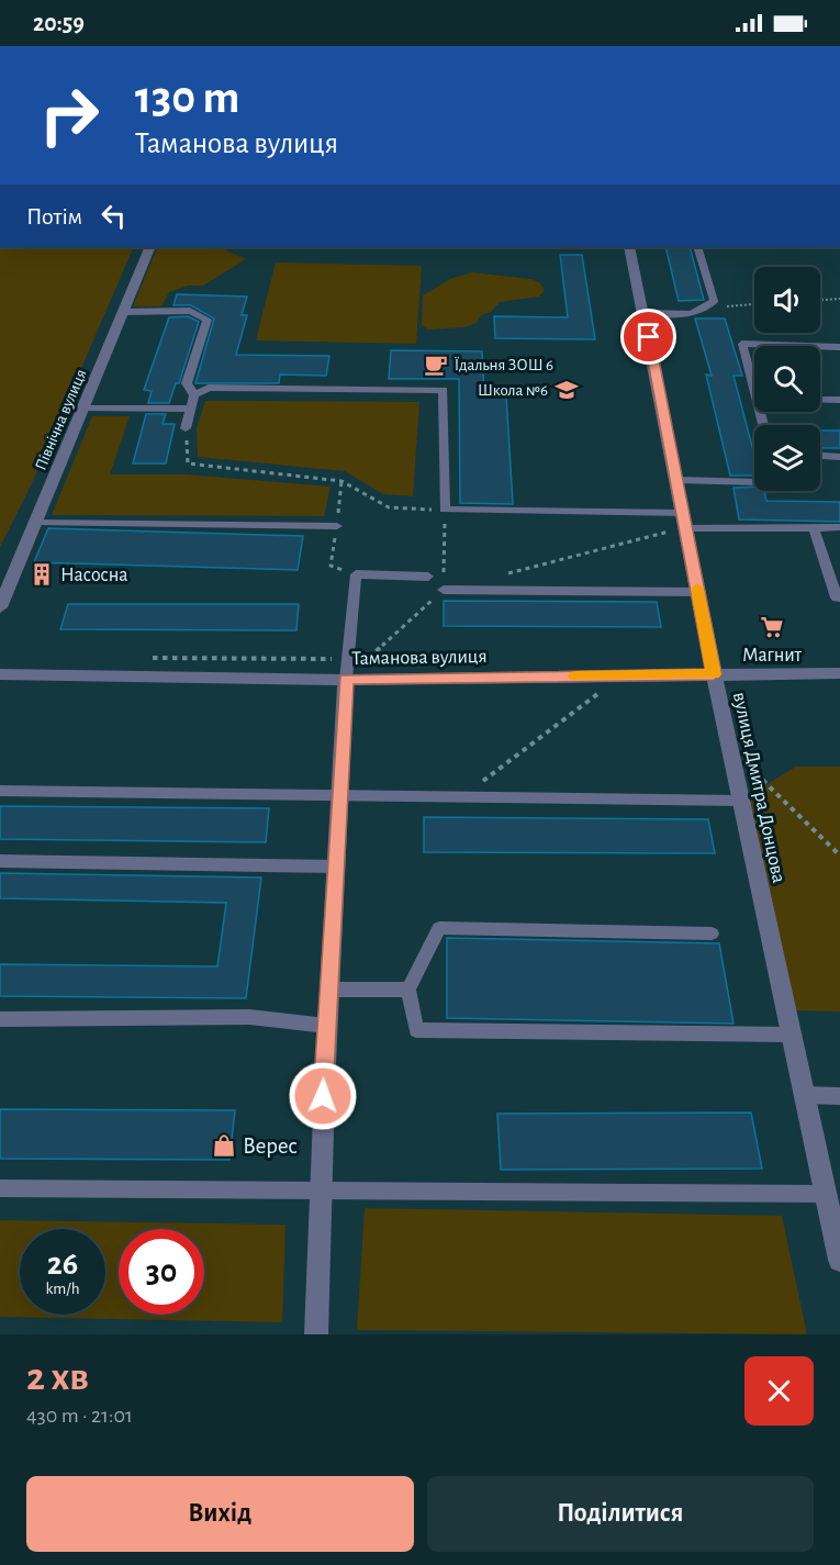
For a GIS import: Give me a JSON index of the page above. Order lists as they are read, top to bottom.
{
  "streets": {
    "street": ["Північна вулиця", "Таманова вулиця", "вулиця Дмитра Донцова"]
  },
  "crossings": [
    ["Таманова вулиця", "вулиця Дмитра Донцова"]
  ],
  "places": {
    "cafe": ["Їдальня ЗОШ 6"],
    "school or university": ["Школа №6"],
    "building": ["Насосна"],
    "supermarket": ["Магнит"],
    "shop": ["Верес"]
  },
  "page": {
    "status": "20:59",
    "turn": ["130 m", "Таманова вулиця"],
    "then": "Потім",
    "speed": "26 km/h",
    "limit": "30",
    "heading": ["2 хв", "430 m · 21:01"],
    "buttons": ["Вихід", "Поділитися"]
  }
}
